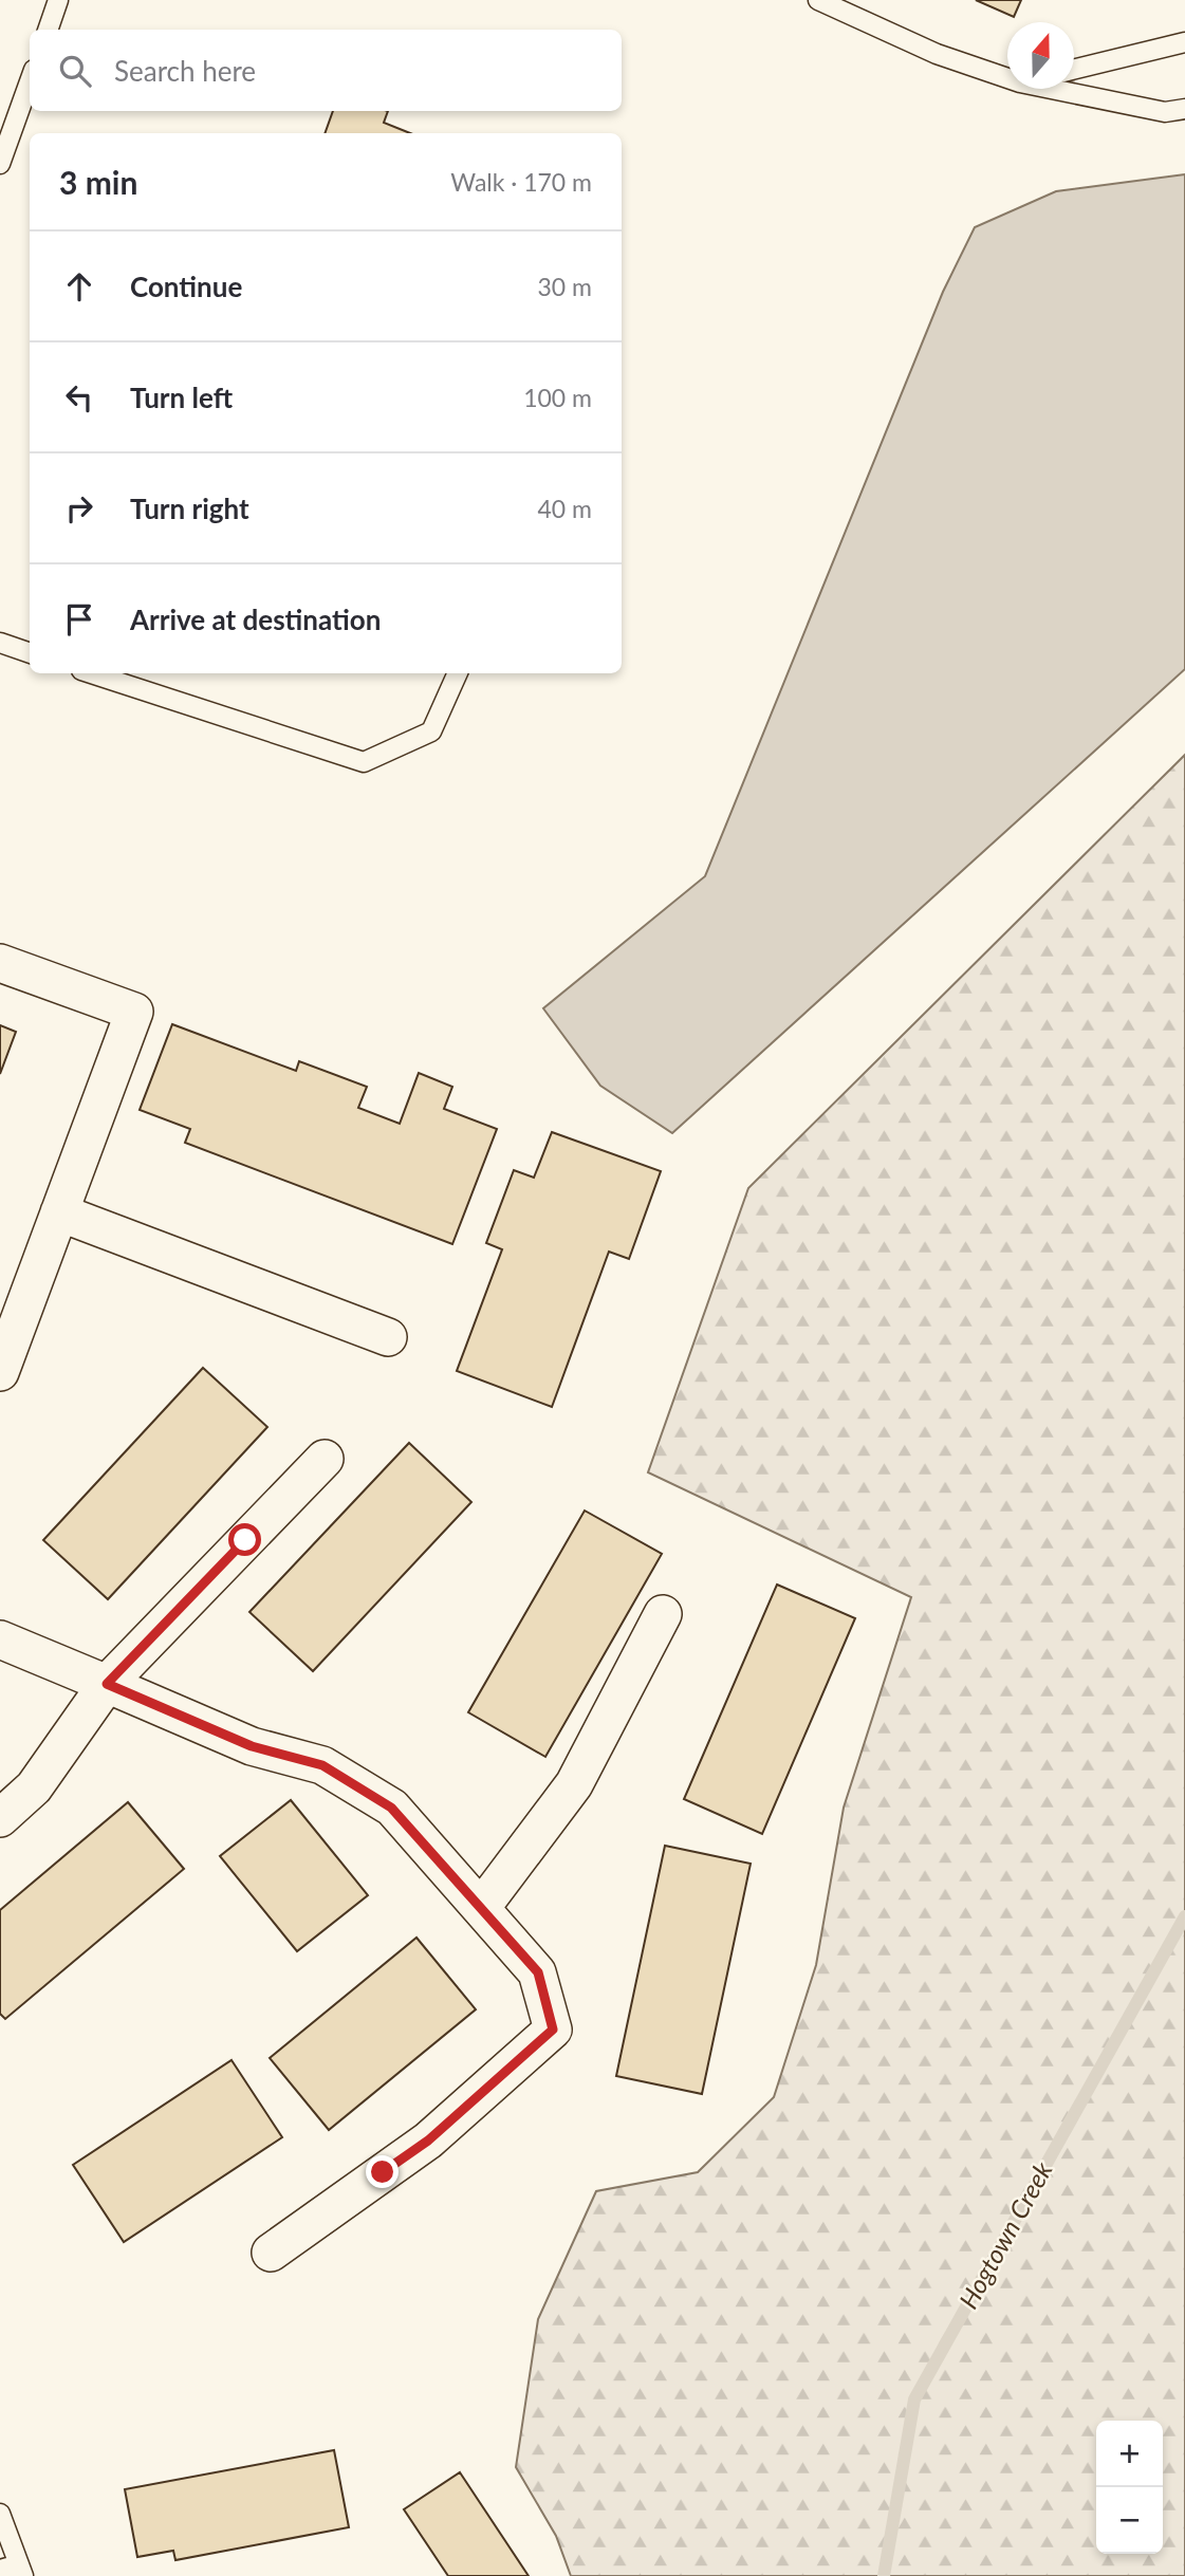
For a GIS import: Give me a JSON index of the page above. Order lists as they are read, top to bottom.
{
  "water": ["Hogtown Creek"],
  "north": "top",
  "page": {
    "search": "Search here",
    "heading": ["3 min", "Walk · 170 m"],
    "list": [
      ["Continue", "30 m"],
      ["Turn left", "100 m"],
      ["Turn right", "40 m"],
      "Arrive at destination"
    ],
    "map_buttons": ["+", "−"]
  }
}
